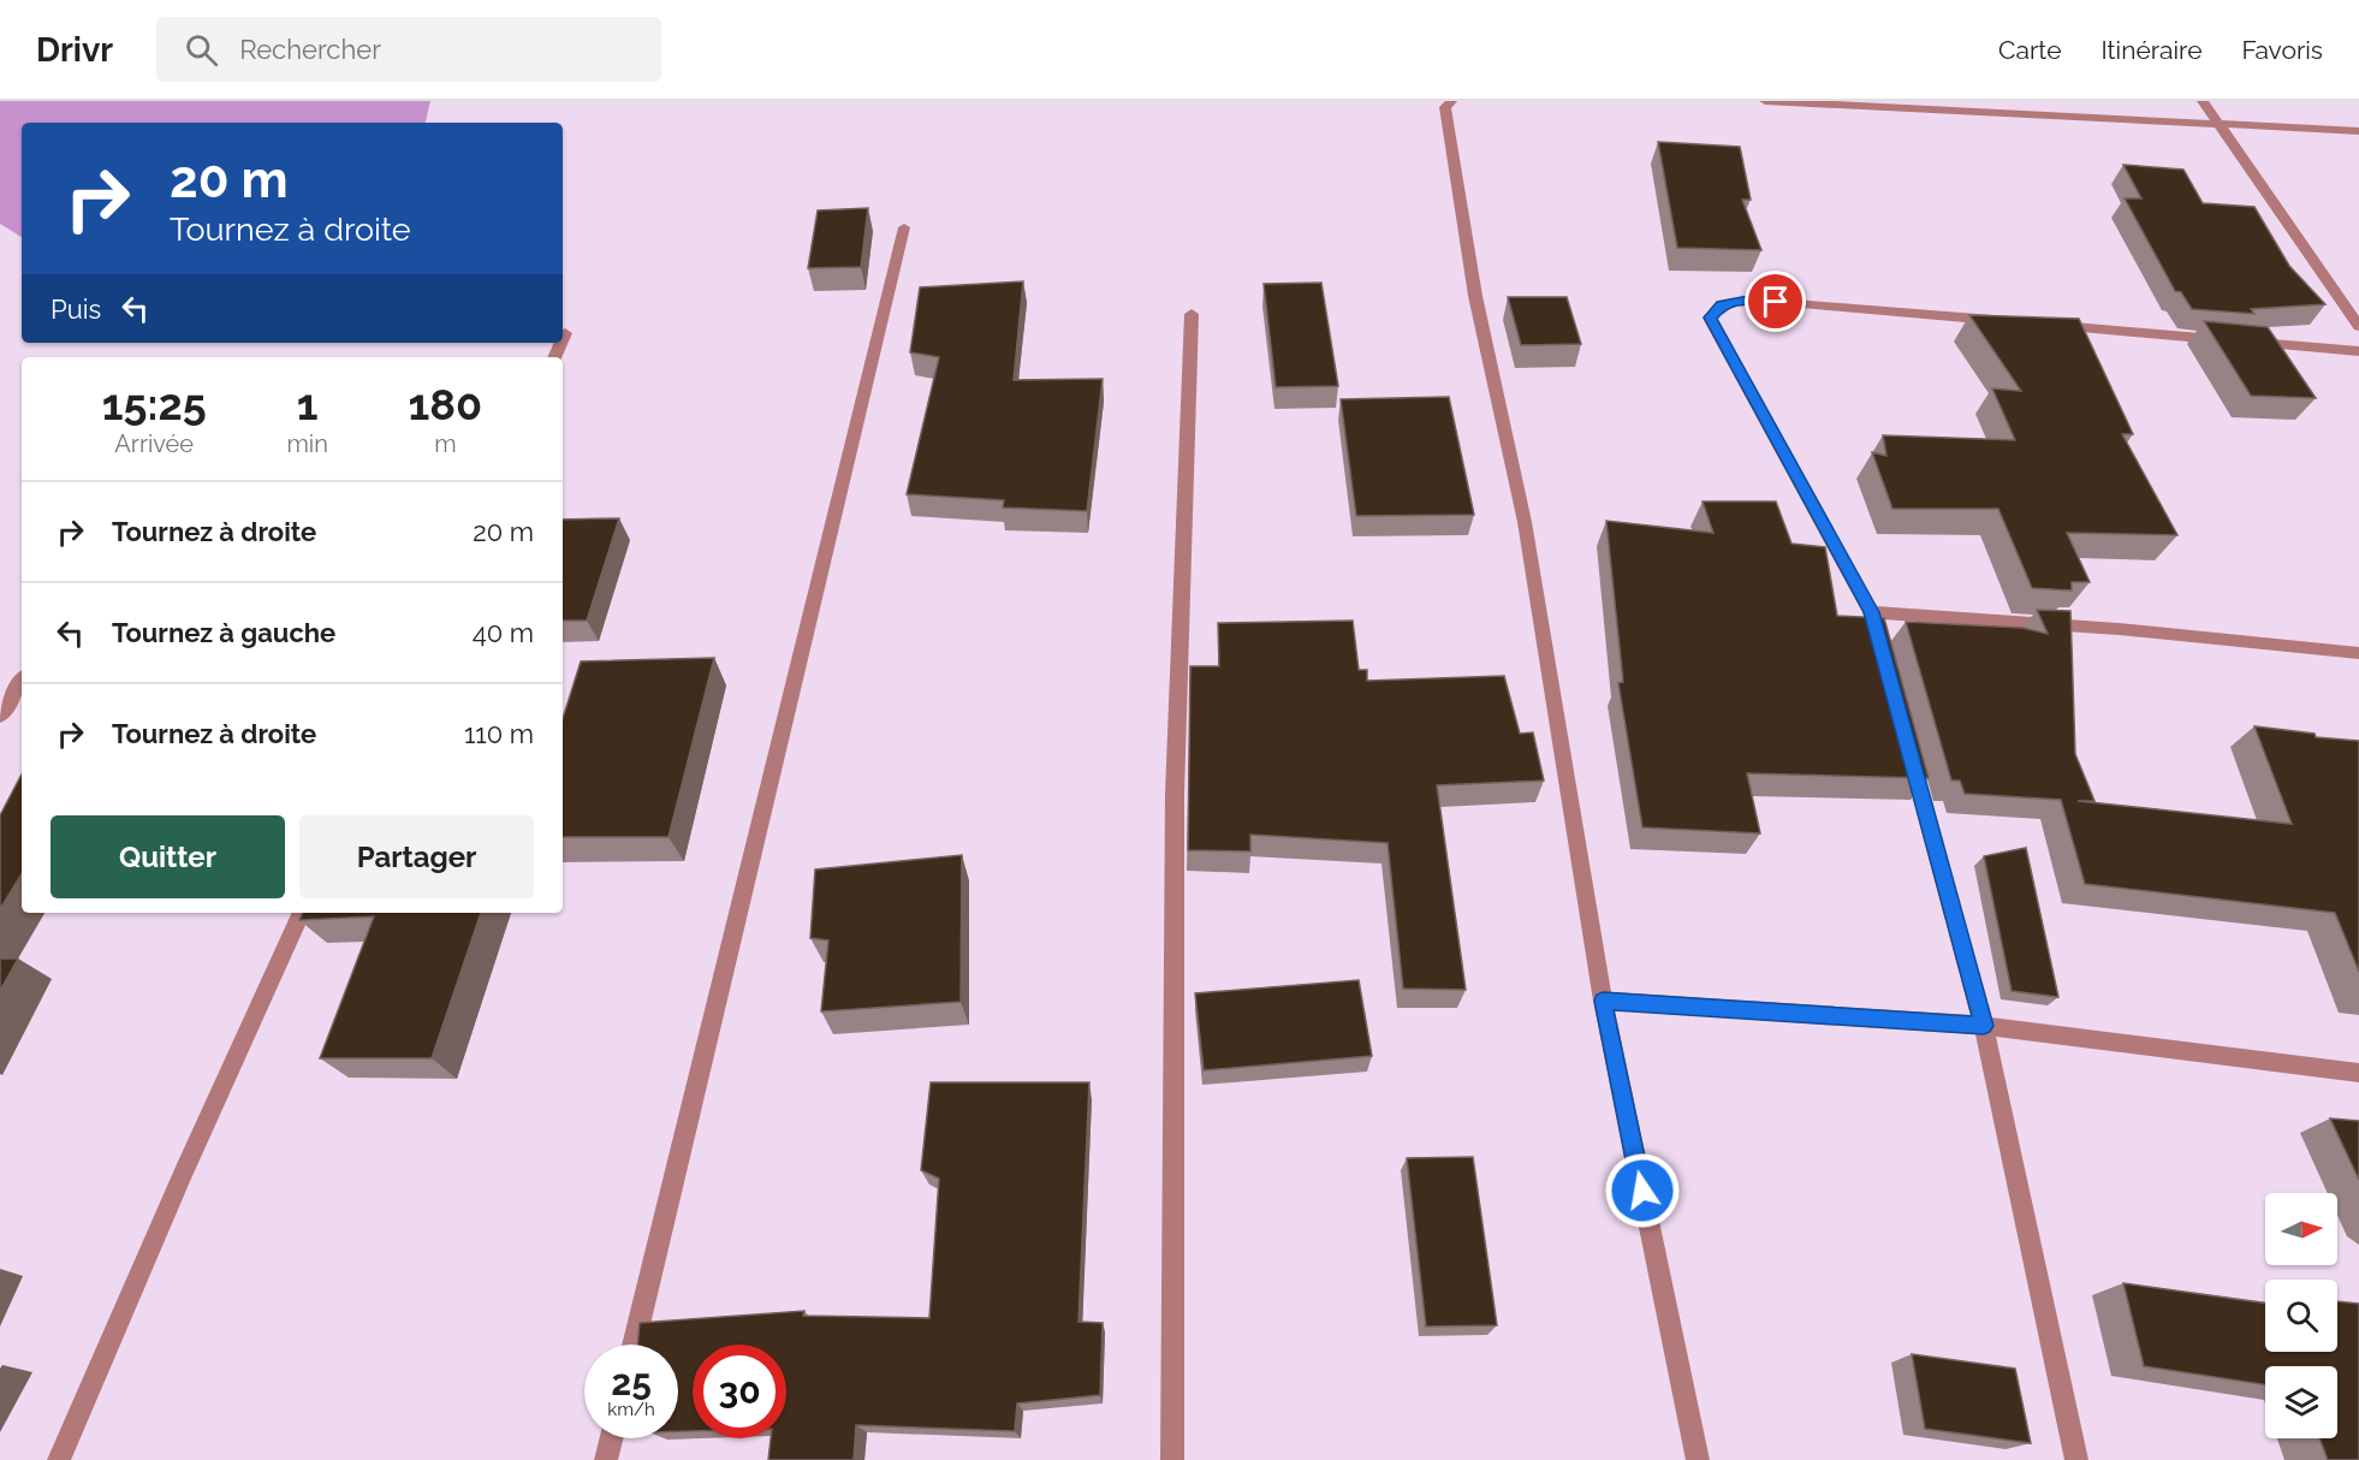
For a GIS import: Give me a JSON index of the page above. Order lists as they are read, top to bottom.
{
  "north": "right",
  "page": {
    "header": "Drivr",
    "search": "Rechercher",
    "nav": ["Carte", "Itinéraire", "Favoris"],
    "turn": ["20 m", "Tournez à droite"],
    "then": "Puis",
    "eta": [
      "15:25",
      "Arrivée",
      "1",
      "min",
      "180",
      "m"
    ],
    "list": [
      {
        "name": "Tournez à droite",
        "value": "20 m"
      },
      {
        "name": "Tournez à gauche",
        "value": "40 m"
      },
      {
        "name": "Tournez à droite",
        "value": "110 m"
      }
    ],
    "buttons": ["Quitter", "Partager"],
    "speed": "25 km/h",
    "limit": "30"
  }
}
